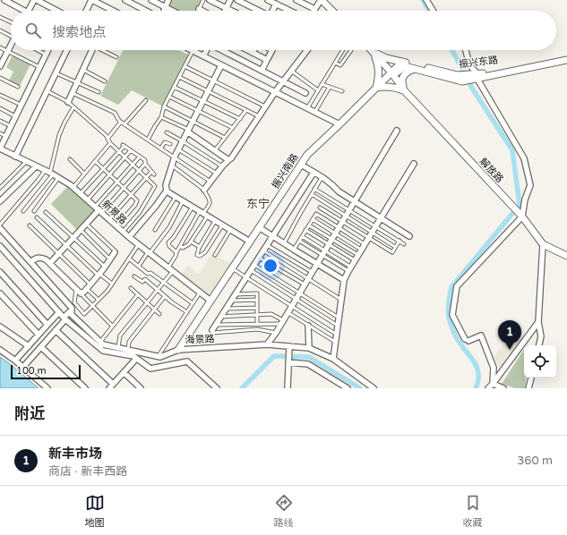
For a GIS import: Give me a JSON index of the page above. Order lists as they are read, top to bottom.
{
  "streets": {
    "street": [
      "振兴东路",
      "解放路",
      "振兴南路",
      "新景路",
      "海景路"
    ]
  },
  "crossings": [
    ["振兴东路", "解放路"],
    ["振兴东路", "振兴南路"],
    ["解放路", "振兴南路"],
    ["振兴南路", "新景路"],
    ["振兴南路", "海景路"]
  ],
  "districts": ["东宁"],
  "scale_bar": "100 m",
  "page": {
    "search": "搜索地点",
    "pins": "1",
    "scale": "100 m",
    "heading": "附近",
    "list": [
      {
        "mark": "1",
        "name": "新丰市场",
        "note": "商店 · 新丰西路",
        "value": "360 m"
      }
    ],
    "nav": ["地图", "路线", "收藏"]
  }
}
